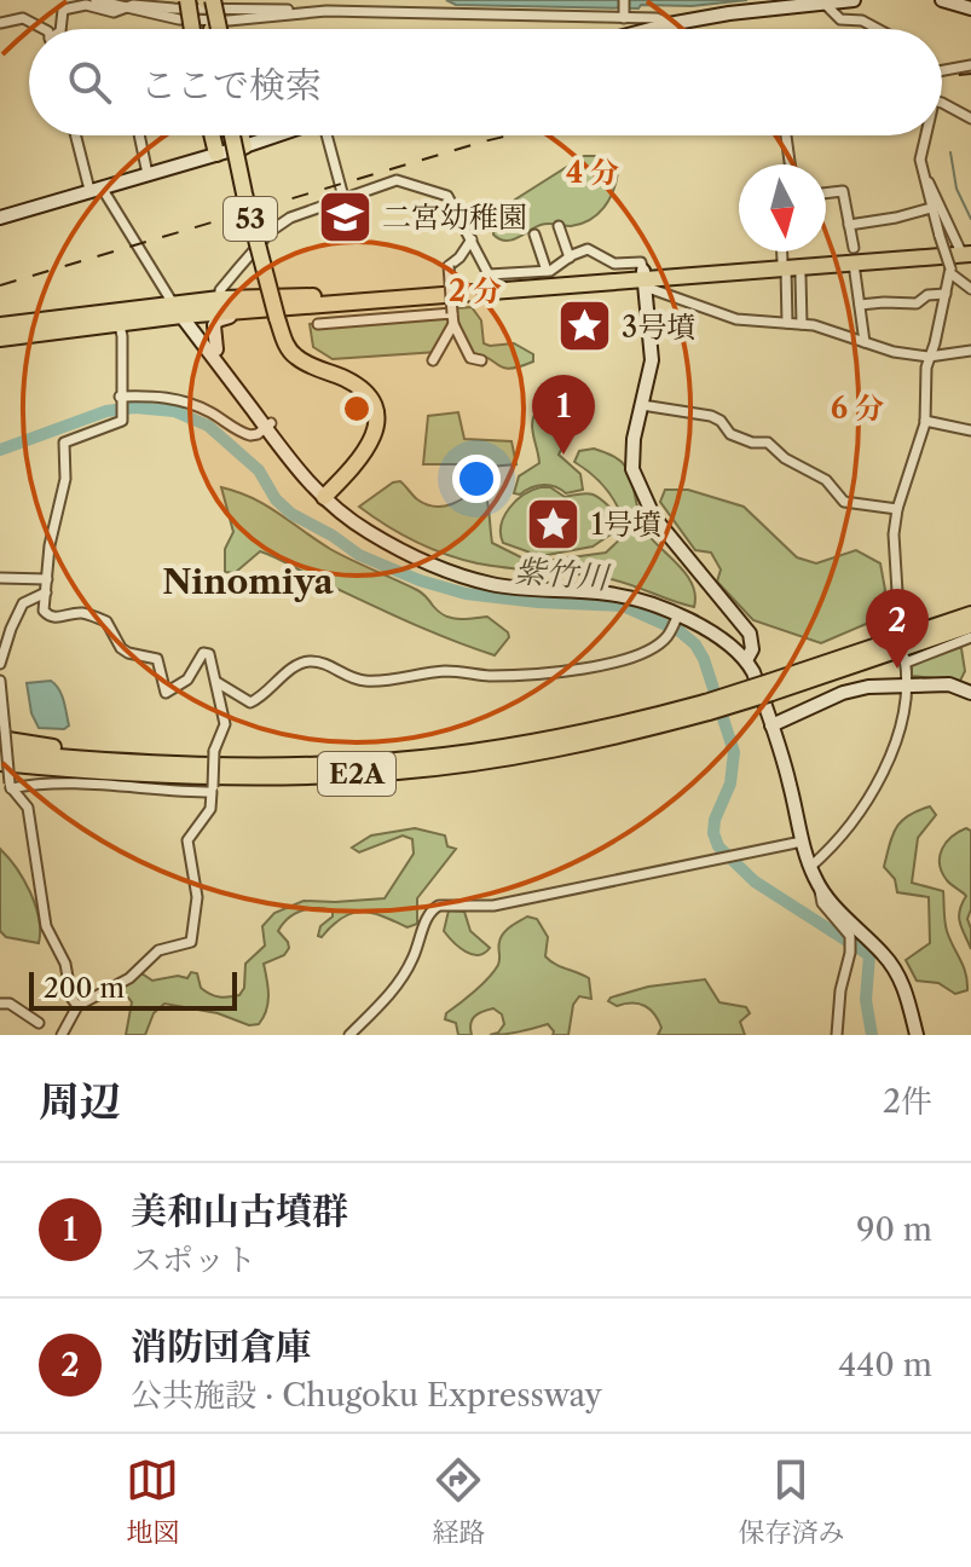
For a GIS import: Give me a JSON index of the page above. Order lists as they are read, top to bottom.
{
  "streets": {
    "highway": ["53", "E2A"]
  },
  "districts": ["Ninomiya"],
  "water": ["紫竹川"],
  "places": {
    "school or university": ["二宮幼稚園"],
    "place": ["3号墳", "1号墳"]
  },
  "scale_bar": "200 m",
  "north": "bottom",
  "page": {
    "search": "ここで検索",
    "pins": ["1", "2"],
    "scale": "200 m",
    "heading": ["周辺", "2件"],
    "list": [
      {
        "mark": "1",
        "name": "美和山古墳群",
        "note": "スポット",
        "value": "90 m"
      },
      {
        "mark": "2",
        "name": "消防団倉庫",
        "note": "公共施設 · Chugoku Expressway",
        "value": "440 m"
      }
    ],
    "nav": ["地図", "経路", "保存済み"]
  },
  "rings": ["4 分", "2 分", "6 分"]
}
